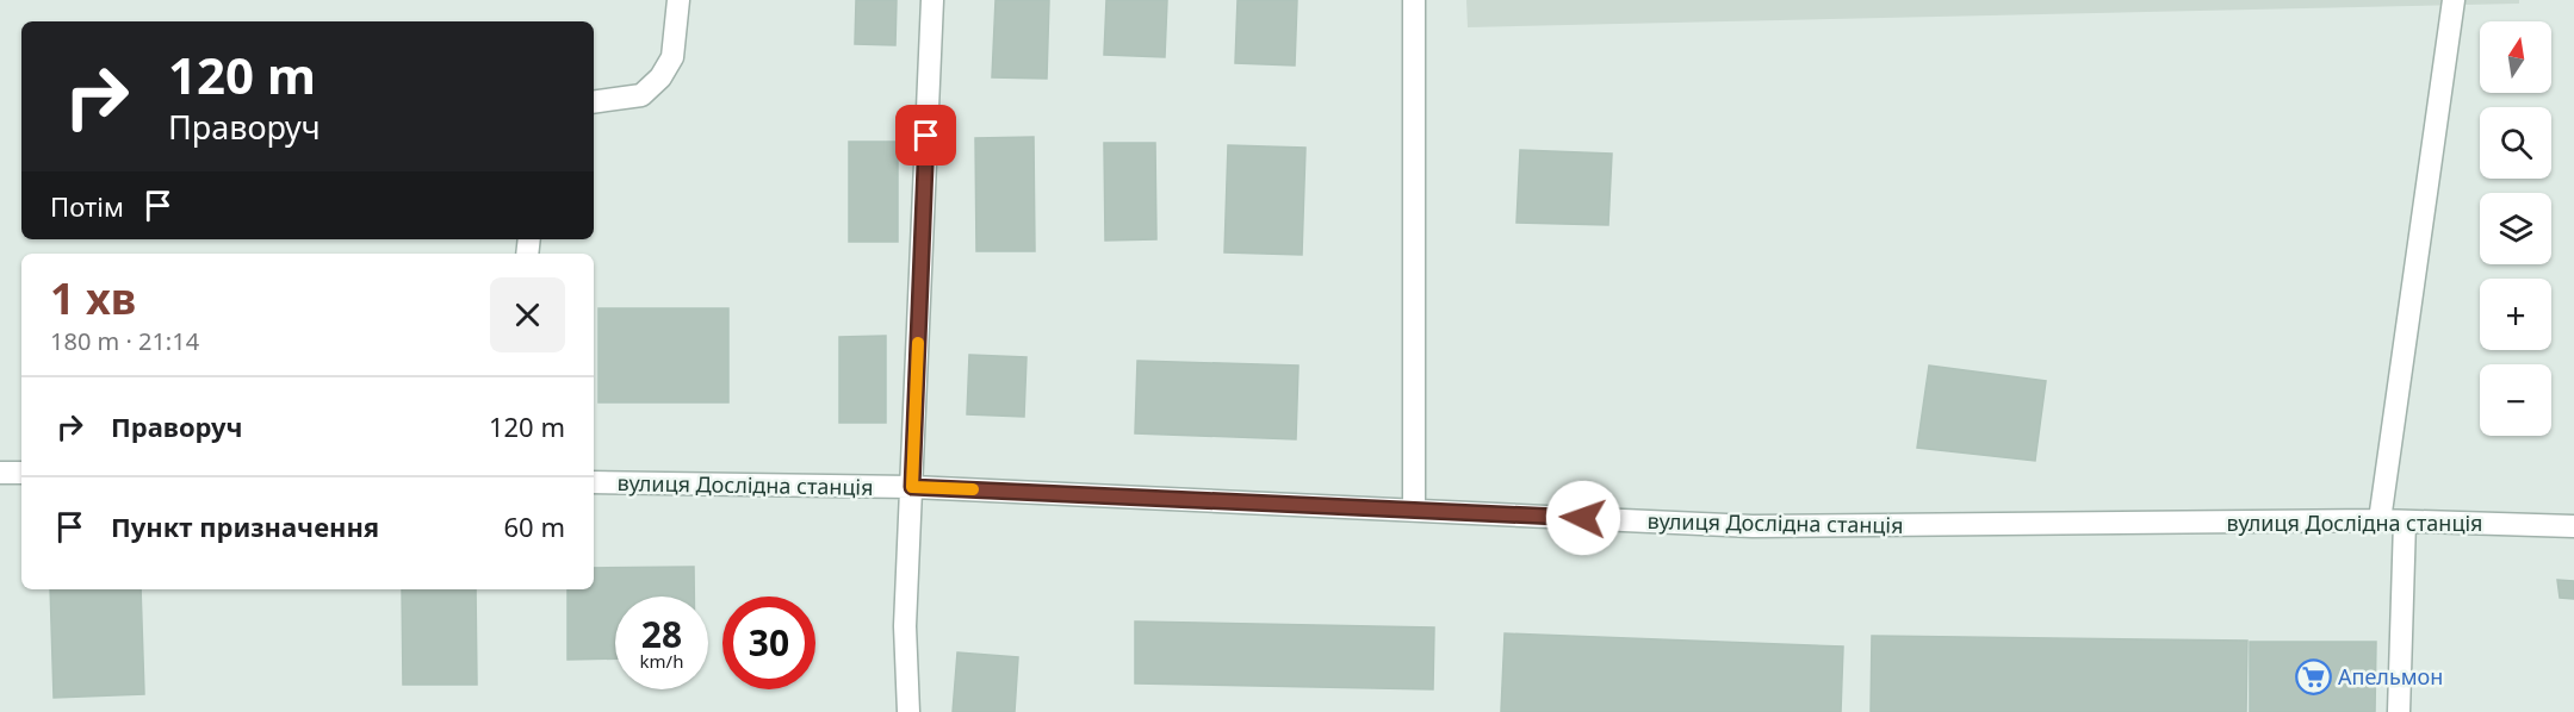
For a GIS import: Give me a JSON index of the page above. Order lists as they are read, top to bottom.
{
  "streets": {
    "street": ["вулиця Дослідна станція"]
  },
  "places": {
    "supermarket": ["Апельмон"]
  },
  "north": "top",
  "page": {
    "map_buttons": ["+", "−"],
    "turn": ["120 m", "Праворуч"],
    "then": "Потім",
    "heading": ["1 хв", "180 m · 21:14"],
    "list": [
      {
        "name": "Праворуч",
        "value": "120 m"
      },
      {
        "name": "Пункт призначення",
        "value": "60 m"
      }
    ],
    "speed": "28 km/h",
    "limit": "30"
  }
}
